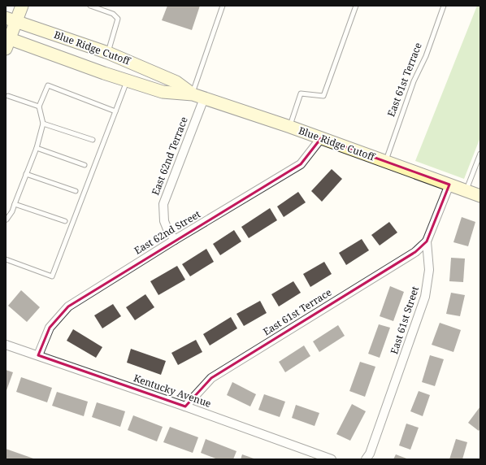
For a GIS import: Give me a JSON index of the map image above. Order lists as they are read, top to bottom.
{
  "streets": {
    "main road": ["Blue Ridge Cutoff"],
    "street": [
      "East 61st Terrace",
      "East 62nd Terrace",
      "East 62nd Street",
      "East 61st Street",
      "Kentucky Avenue"
    ]
  },
  "crossings": [
    ["Blue Ridge Cutoff", "East 61st Terrace"],
    ["Blue Ridge Cutoff", "East 62nd Terrace"],
    ["Blue Ridge Cutoff", "East 62nd Street"],
    ["Blue Ridge Cutoff", "East 61st Street"],
    ["East 61st Terrace", "East 61st Street"],
    ["East 61st Terrace", "Kentucky Avenue"],
    ["East 62nd Terrace", "East 62nd Street"],
    ["East 62nd Street", "Kentucky Avenue"]
  ]
}
